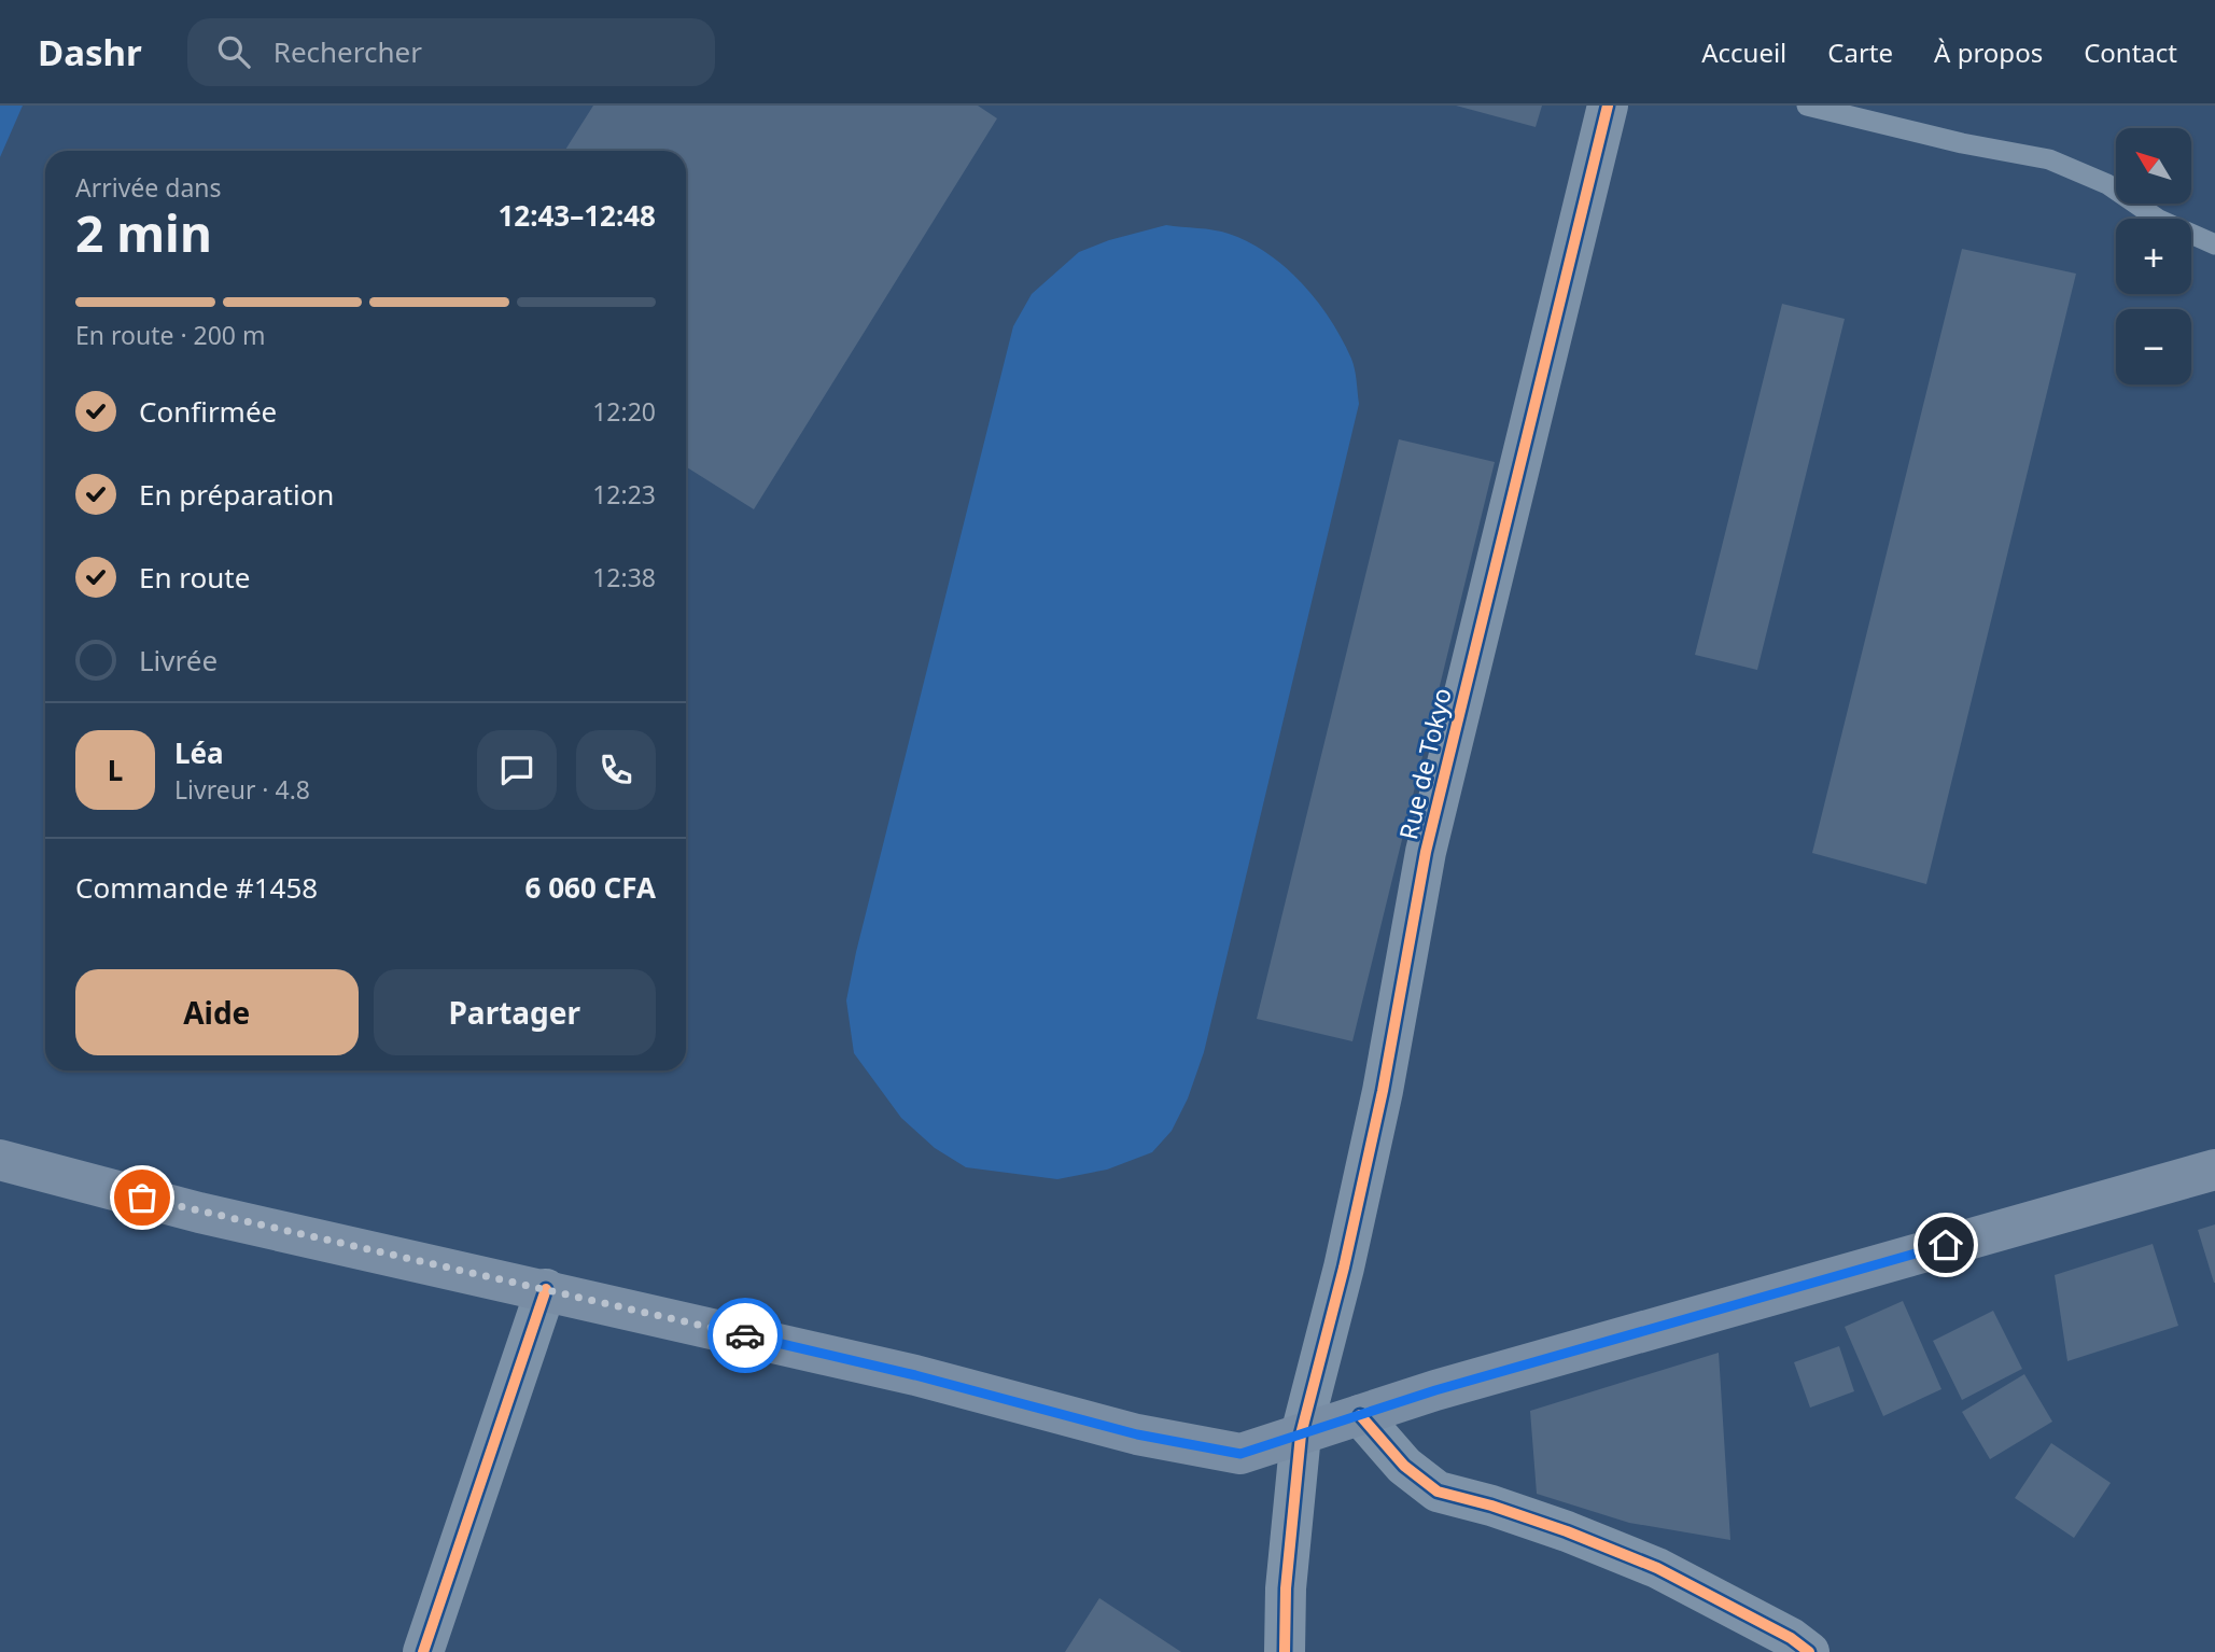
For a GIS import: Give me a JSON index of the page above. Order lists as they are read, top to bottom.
{
  "streets": {
    "street": ["Rue de Tokyo"]
  },
  "north": "top left",
  "page": {
    "header": "Dashr",
    "search": "Rechercher",
    "nav": [
      "Accueil",
      "Carte",
      "À propos",
      "Contact"
    ],
    "map_buttons": ["+", "−"],
    "heading": ["2 min", "Arrivée dans", "12:43–12:48"],
    "panel": [
      "Léa",
      "Livreur · 4.8",
      "Commande #1458",
      "6 060 CFA"
    ],
    "bar": "En route · 200 m",
    "list": [
      ["Confirmée", "12:20"],
      ["En préparation", "12:23"],
      ["En route", "12:38"],
      "Livrée"
    ],
    "round": "L",
    "buttons": ["Aide", "Partager"]
  }
}
